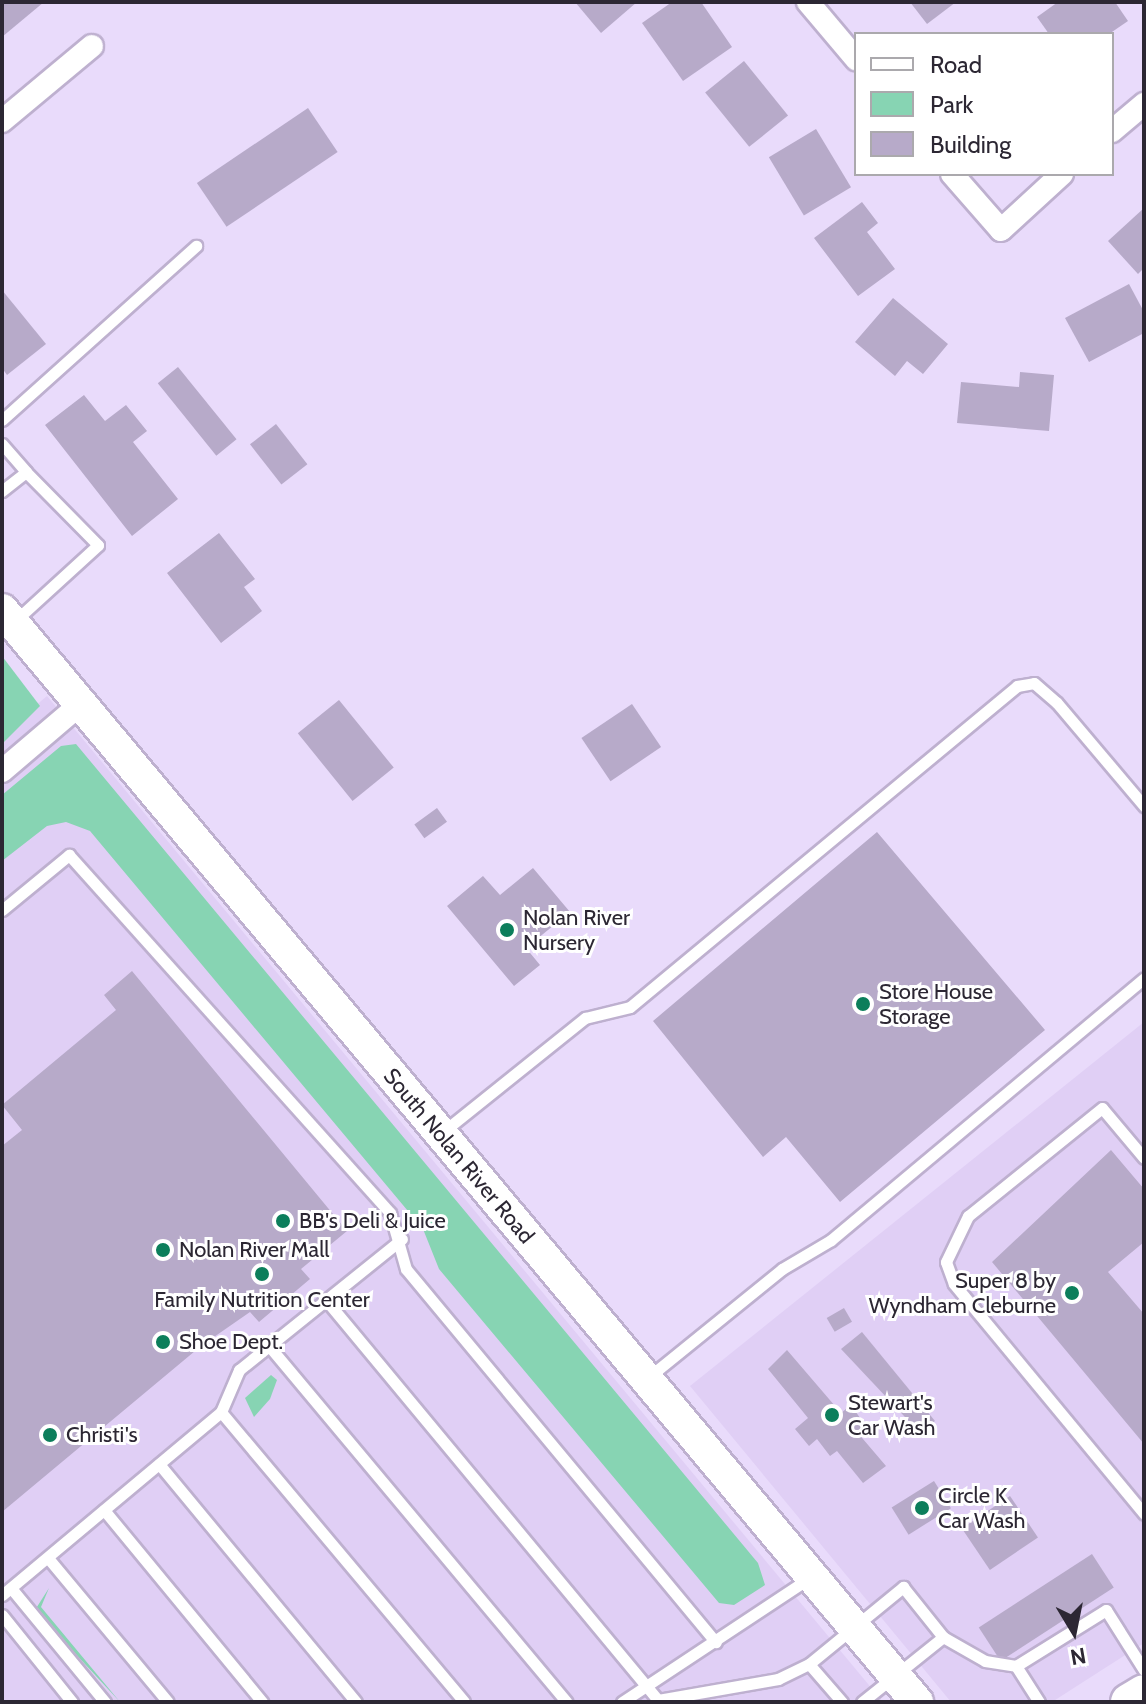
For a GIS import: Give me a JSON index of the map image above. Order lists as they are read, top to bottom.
{
  "streets": {
    "main road": ["South Nolan River Road"]
  },
  "places": [
    "Nolan River Nursery",
    "Store House Storage",
    "BB's Deli & Juice",
    "Nolan River Mall",
    "Family Nutrition Center",
    "Super 8 by Wyndham Cleburne",
    "Shoe Dept.",
    "Stewart's Car Wash",
    "Christi's",
    "Circle K Car Wash"
  ],
  "legend": ["Road", "Park", "Building"],
  "north": "bottom"
}
